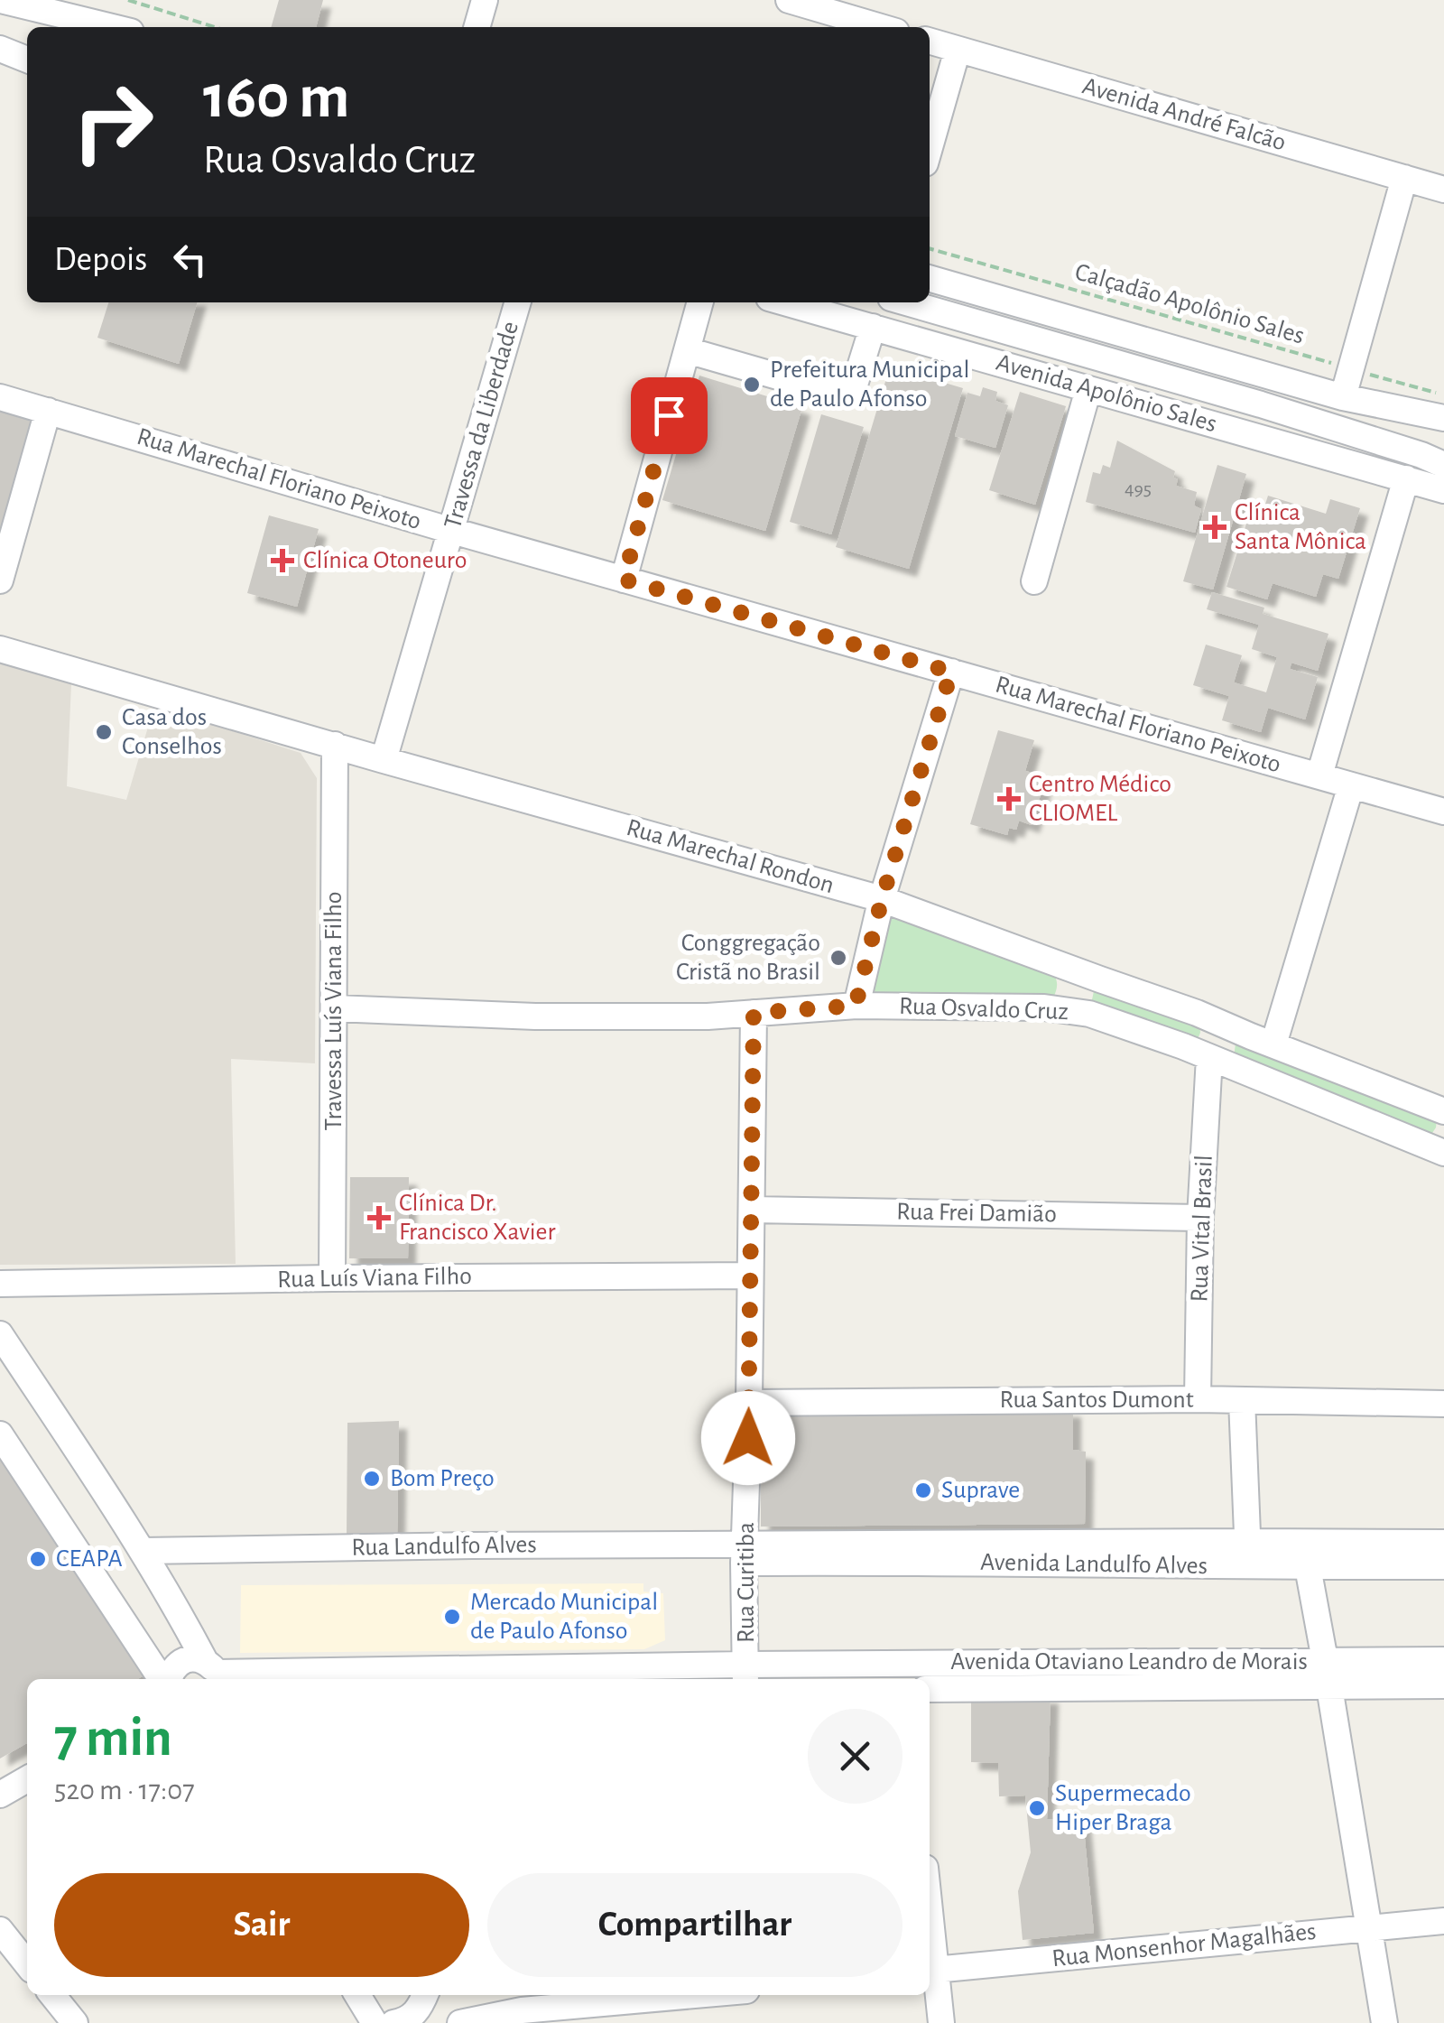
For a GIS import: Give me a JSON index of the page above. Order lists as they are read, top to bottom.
{
  "streets": {
    "street": [
      "Avenida André Falcão",
      "Avenida Apolônio Sales",
      "Travessa da Liberdade",
      "Rua Marechal Floriano Peixoto",
      "Rua Marechal Rondon",
      "Rua Osvaldo Cruz",
      "Travessa Luís Viana Filho",
      "Rua Frei Damião",
      "Rua Vital Brasil",
      "Rua Luís Viana Filho",
      "Rua Santos Dumont",
      "Rua Landulfo Alves",
      "Avenida Landulfo Alves",
      "Rua Curitiba",
      "Avenida Otaviano Leandro de Morais",
      "Rua Monsenhor Magalhães"
    ],
    "path": ["Calçadão Apolônio Sales"]
  },
  "crossings": [
    ["Travessa da Liberdade", "Rua Marechal Floriano Peixoto"],
    ["Travessa da Liberdade", "Rua Marechal Rondon"],
    ["Rua Marechal Rondon", "Travessa Luís Viana Filho"],
    ["Rua Osvaldo Cruz", "Travessa Luís Viana Filho"],
    ["Rua Osvaldo Cruz", "Rua Vital Brasil"],
    ["Rua Osvaldo Cruz", "Rua Curitiba"],
    ["Travessa Luís Viana Filho", "Rua Luís Viana Filho"],
    ["Rua Frei Damião", "Rua Vital Brasil"],
    ["Rua Frei Damião", "Rua Curitiba"],
    ["Rua Vital Brasil", "Rua Santos Dumont"],
    ["Rua Luís Viana Filho", "Rua Curitiba"],
    ["Rua Santos Dumont", "Rua Curitiba"],
    ["Rua Landulfo Alves", "Avenida Landulfo Alves"],
    ["Rua Landulfo Alves", "Rua Curitiba"],
    ["Avenida Landulfo Alves", "Rua Curitiba"],
    ["Rua Curitiba", "Avenida Otaviano Leandro de Morais"]
  ],
  "places": {
    "other": [
      "Prefeitura Municipal de Paulo Afonso",
      "Casa dos Conselhos",
      "Conggregação Cristã no Brasil",
      "Bom Preço",
      "Suprave",
      "CEAPA",
      "Mercado Municipal de Paulo Afonso",
      "Supermecado Hiper Braga"
    ],
    "health": [
      "Clínica Santa Mônica",
      "Clínica Otoneuro",
      "Centro Médico CLIOMEL",
      "Clínica Dr. Francisco Xavier"
    ]
  },
  "house_numbers": ["495"],
  "page": {
    "turn": ["160 m", "Rua Osvaldo Cruz"],
    "then": "Depois",
    "heading": ["7 min", "520 m · 17:07"],
    "buttons": ["Sair", "Compartilhar"]
  }
}
